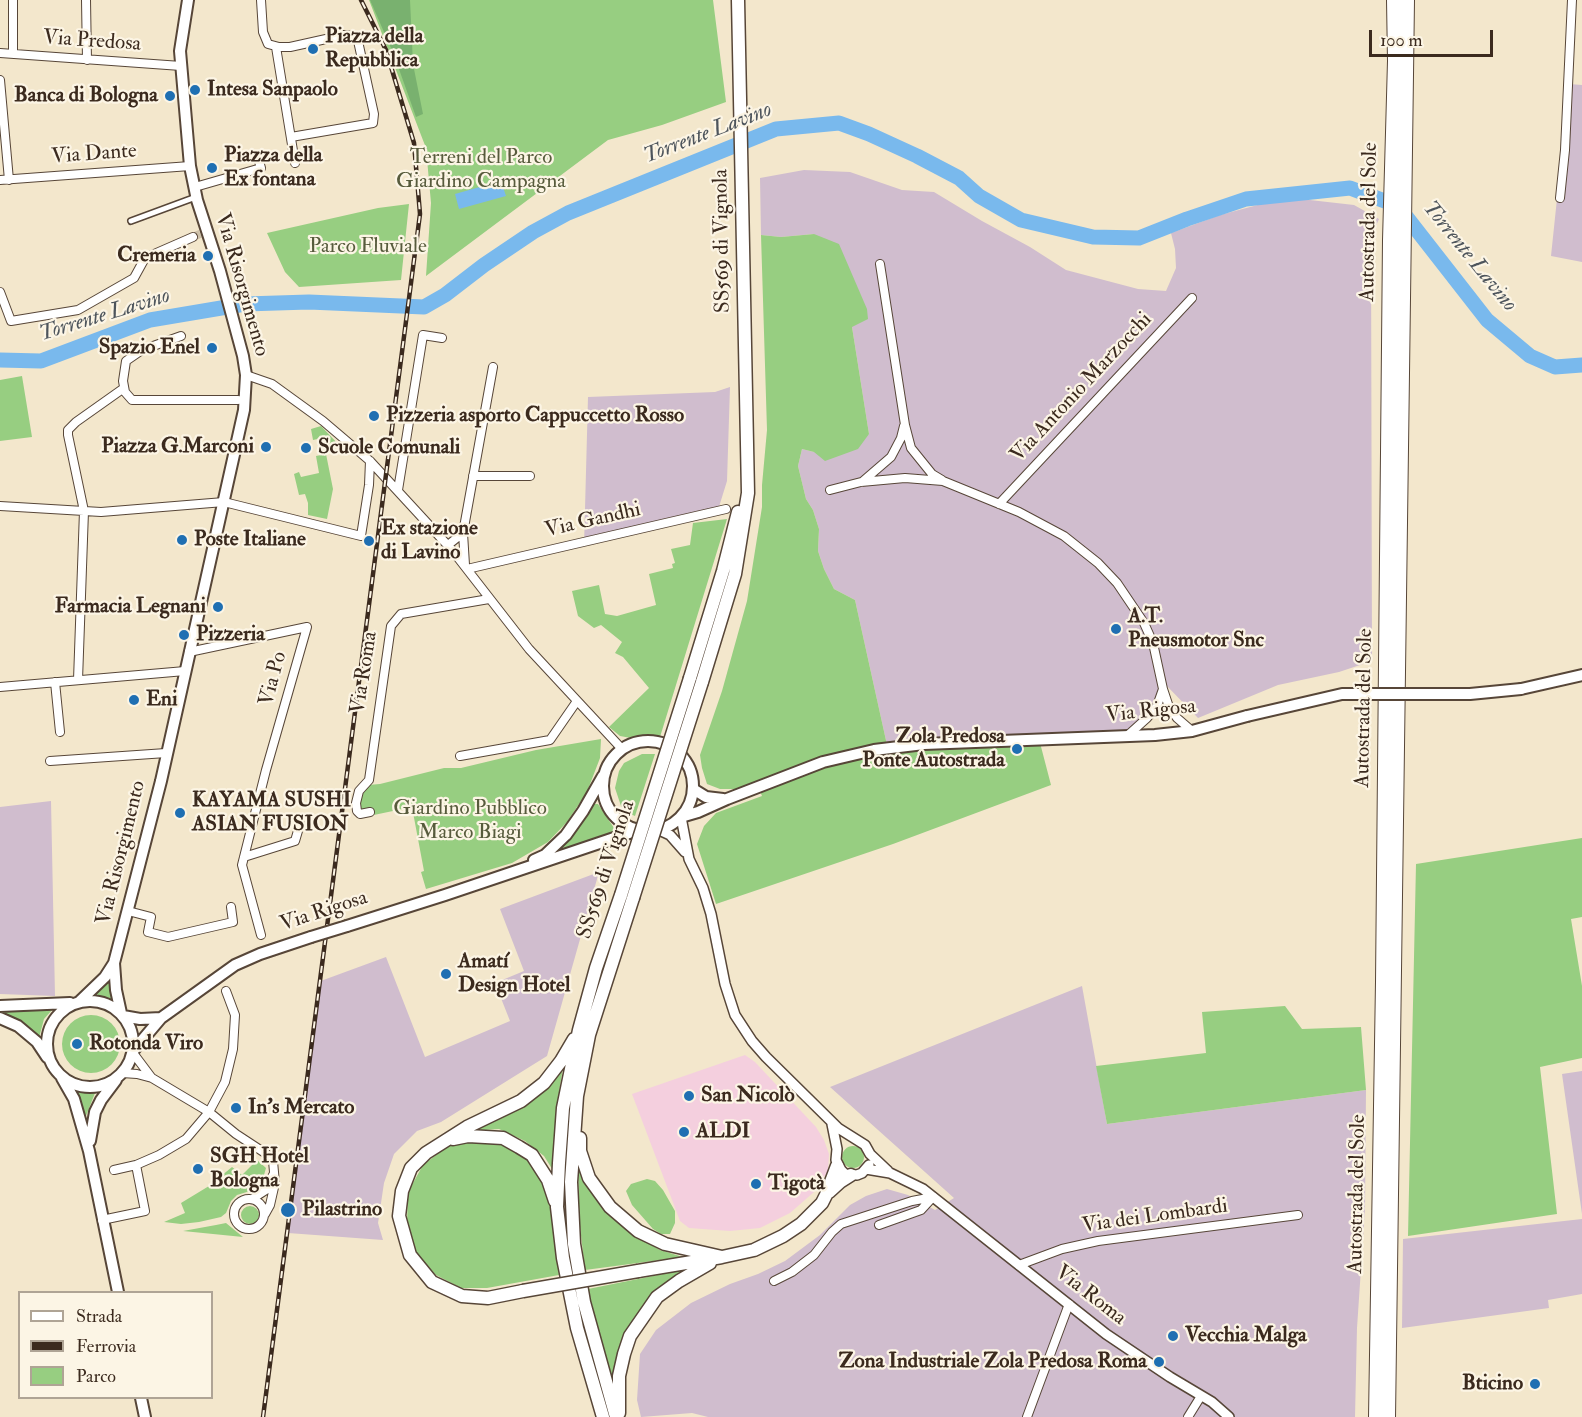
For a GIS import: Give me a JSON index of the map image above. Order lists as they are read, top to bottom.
{
  "streets": {
    "highway": ["Autostrada del Sole", "SS569 di Vignola"],
    "main road": ["Via Risorgimento", "Via Rigosa"],
    "street": [
      "Via Predosa",
      "Via Dante",
      "Via Antonio Marzocchi",
      "Via Gandhi",
      "Via Roma",
      "Via Po",
      "Via dei Lombardi"
    ]
  },
  "crossings": [
    ["Via Predosa", "Via Risorgimento"],
    ["Via Dante", "Via Risorgimento"],
    ["Via Risorgimento", "Via Po"],
    ["Via Risorgimento", "Via Rigosa"],
    ["Via Roma", "Via Rigosa"],
    ["Via Roma", "Via dei Lombardi"]
  ],
  "water": ["Torrente Lavino"],
  "parks": ["Terreni del Parco Giardino Campagna", "Parco Fluviale", "Giardino Pubblico Marco Biagi"],
  "places": [
    "Piazza della Repubblica",
    "Intesa Sanpaolo",
    "Banca di Bologna",
    "Piazza della Ex fontana",
    "Cremeria",
    "Spazio Enel",
    "Pizzeria asporto Cappuccetto Rosso",
    "Piazza G.Marconi",
    "Scuole Comunali",
    "Poste Italiane",
    "Ex stazione di Lavino",
    "Farmacia Legnani",
    "A.T. Pneusmotor Snc",
    "Pizzeria",
    "Eni",
    "Zola Predosa Ponte Autostrada",
    "KAYAMA SUSHI ASIAN FUSION",
    "Amatí Design Hotel",
    "Rotonda Viro",
    "San Nicolò",
    "In's Mercato",
    "ALDI",
    "SGH Hotel Bologna",
    "Tigotà",
    "Pilastrino",
    "Vecchia Malga",
    "Zona Industriale Zola Predosa Roma",
    "Bticino"
  ],
  "legend": ["Strada", "Ferrovia", "Parco"],
  "scale_bar": "100 m"
}
